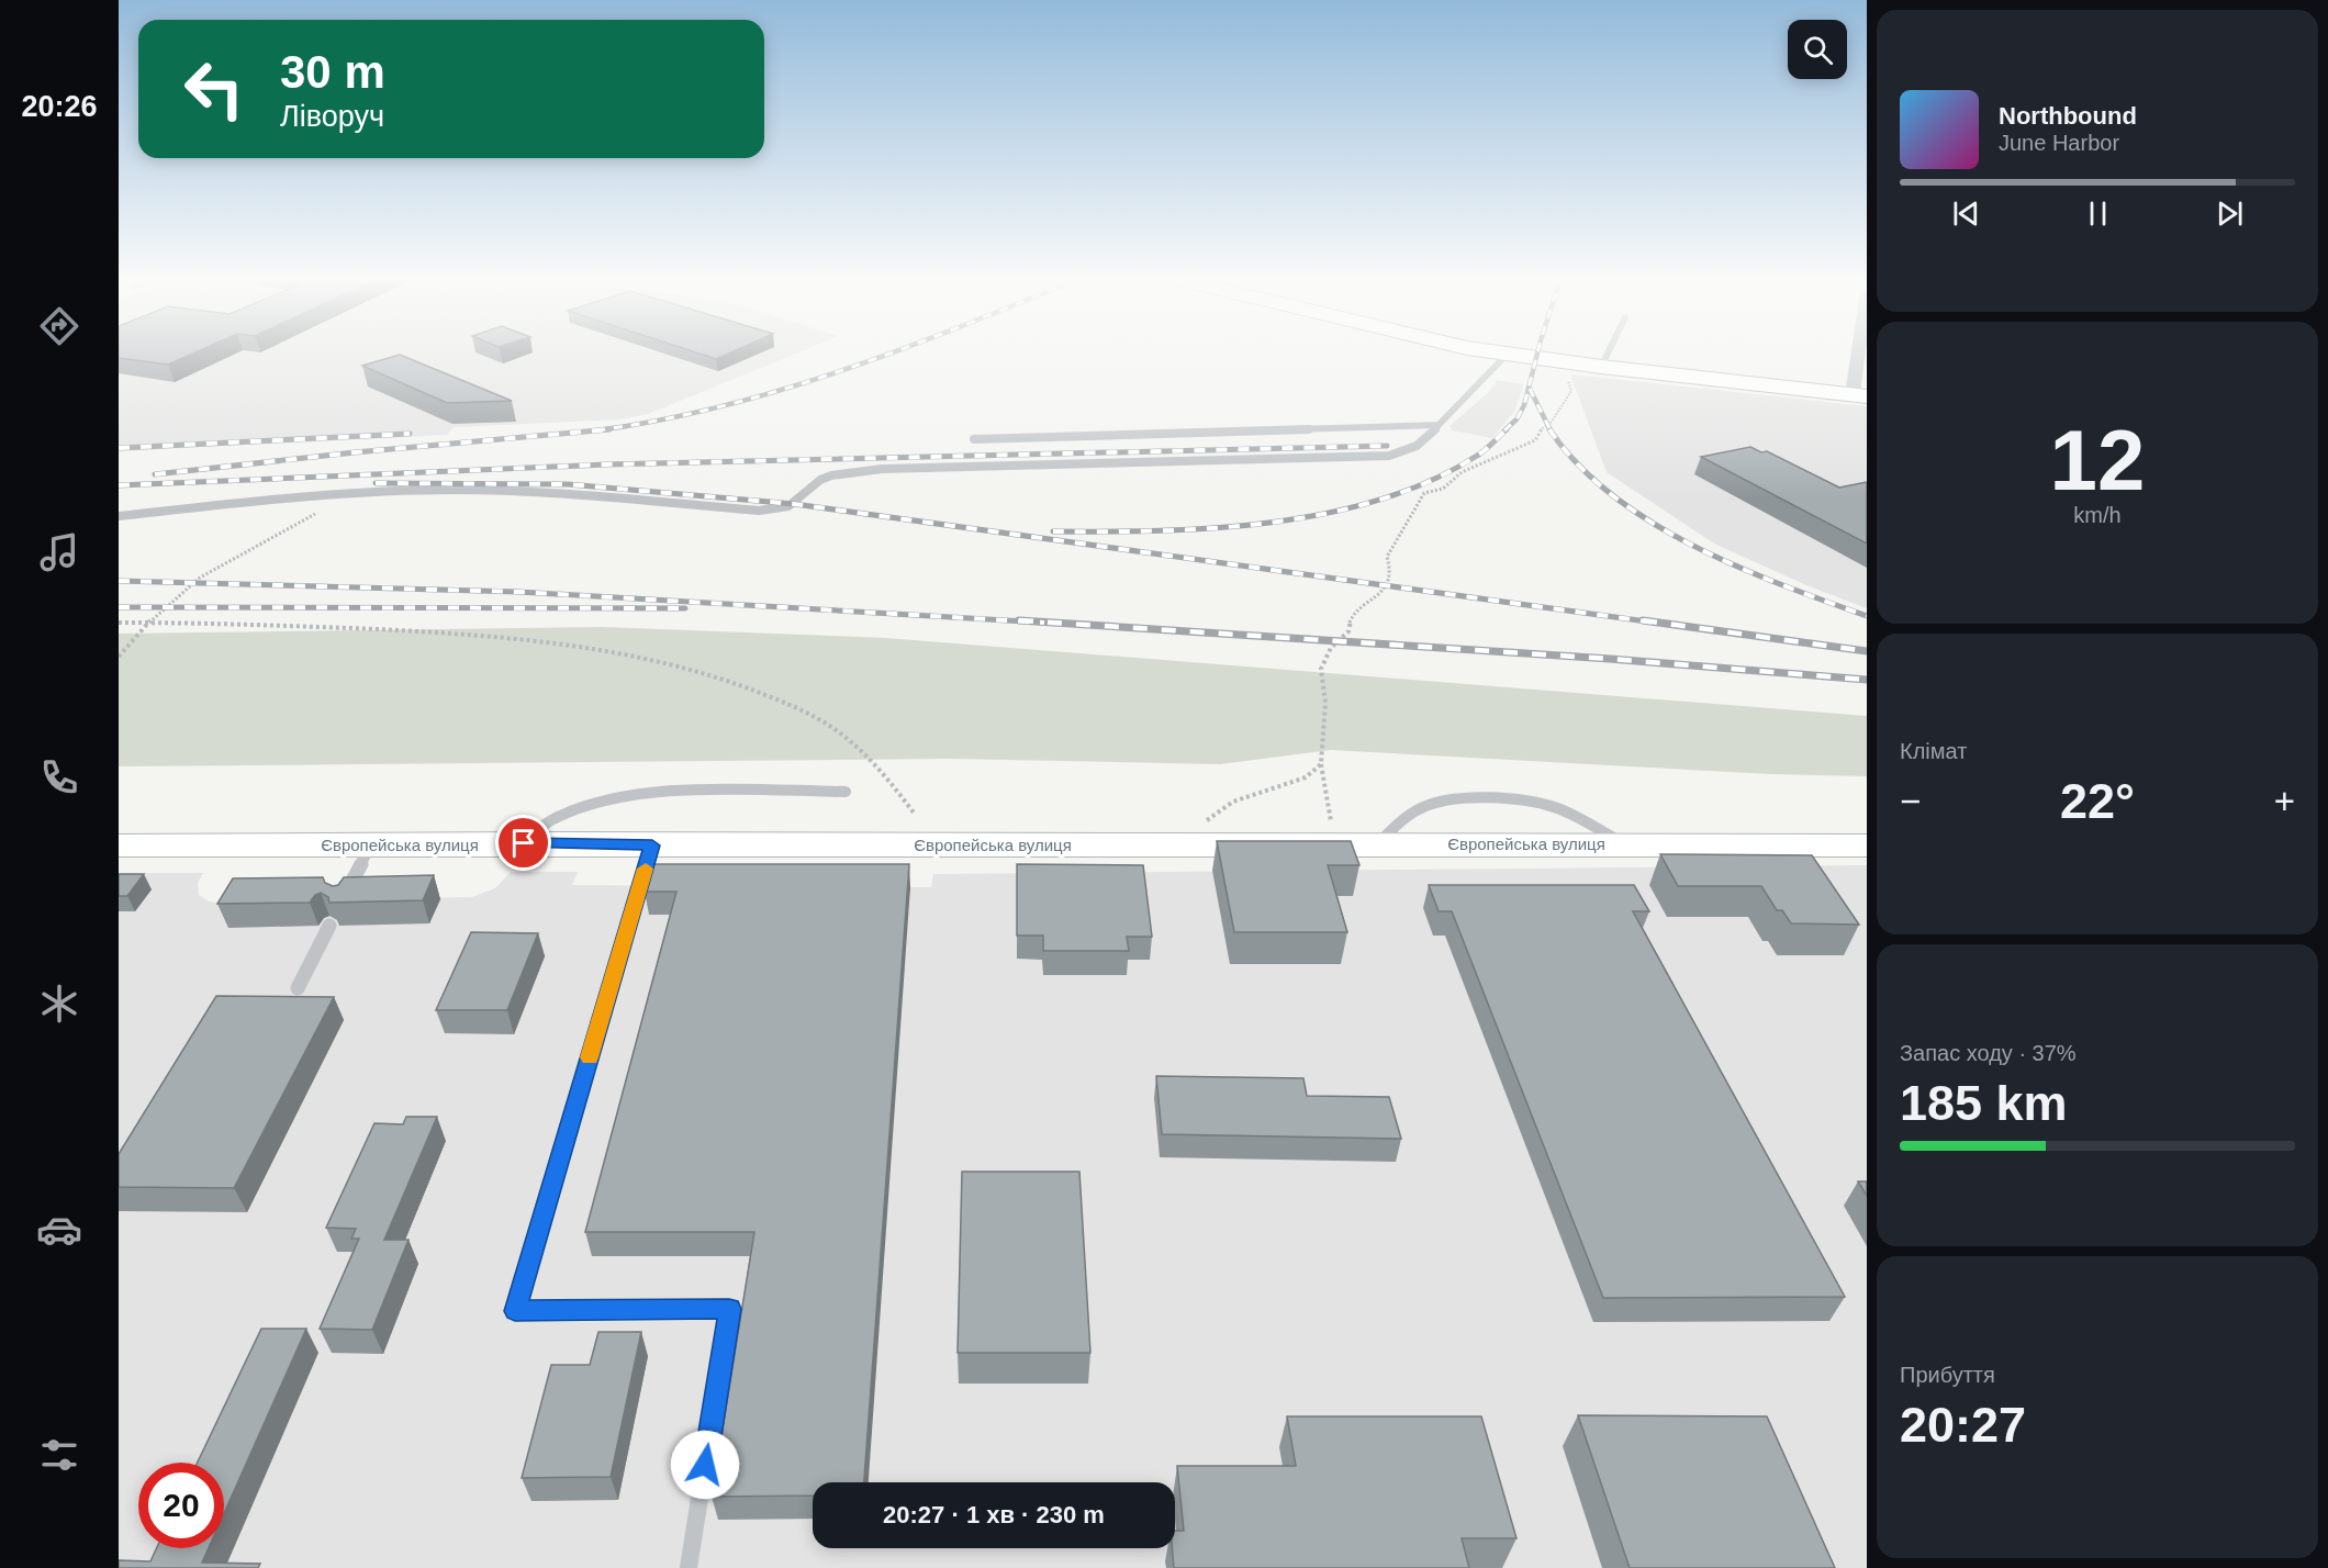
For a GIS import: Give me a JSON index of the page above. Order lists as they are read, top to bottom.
{
  "streets": {
    "main road": ["Європейська вулиця"]
  },
  "page": {
    "tabs": "20:26",
    "turn": ["30 m", "Ліворуч"],
    "song": ["Northbound", "June Harbor"],
    "tile": [
      ["12", "km/h"],
      "Клімат",
      ["Запас ходу · 37%", "185 km"],
      ["Прибуття", "20:27"]
    ],
    "heat": ["−", "22°", "+"],
    "limit": "20",
    "trip": "20:27 · 1 хв · 230 m"
  }
}
